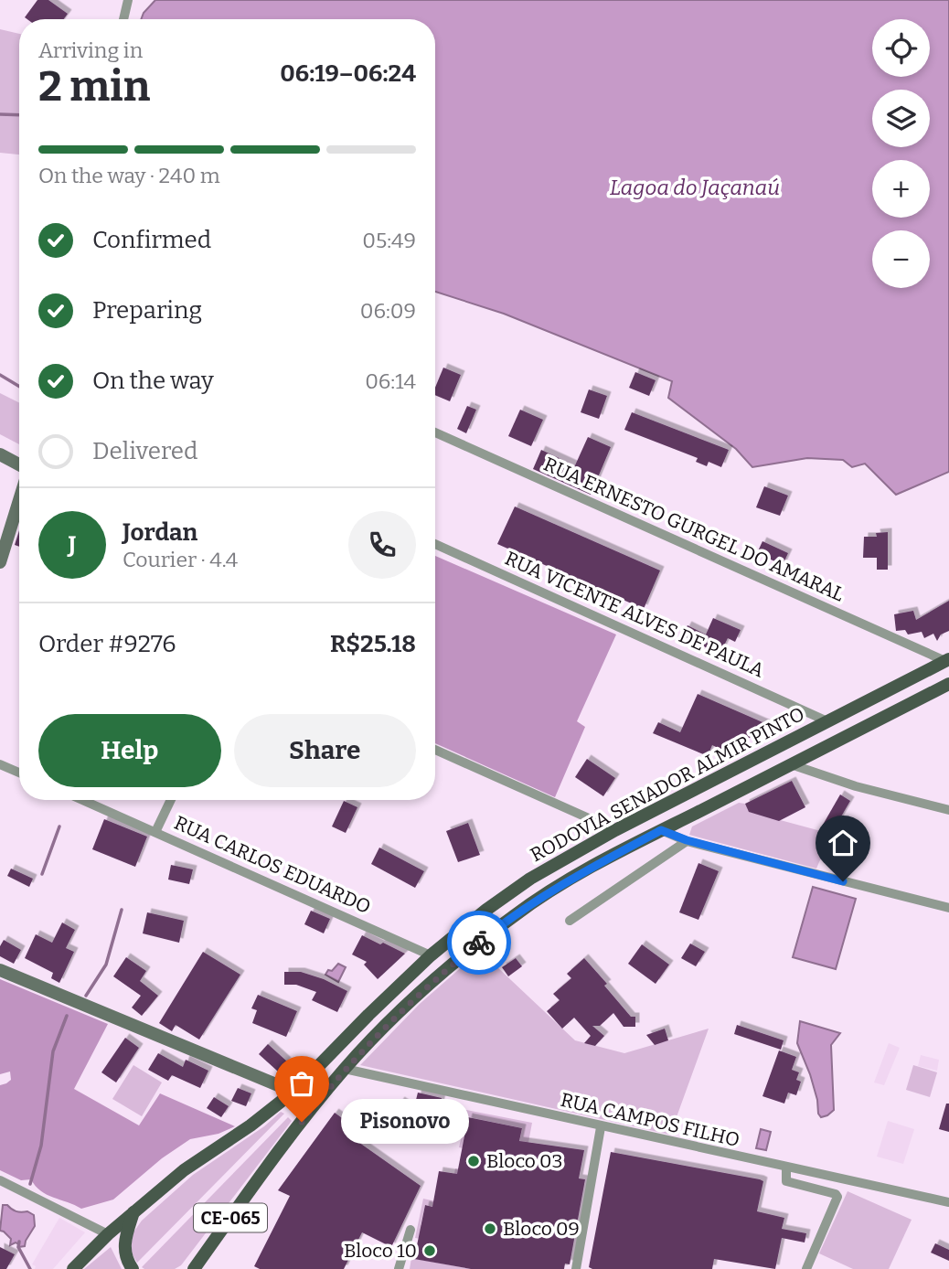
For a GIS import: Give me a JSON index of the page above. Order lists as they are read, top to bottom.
{
  "streets": {
    "main road": ["RODOVIA SENADOR ALMIR PINTO", "CE-065"],
    "street": [
      "RUA ERNESTO GURGEL DO AMARAL",
      "RUA VICENTE ALVES DE PAULA",
      "RUA CARLOS EDUARDO",
      "RUA CAMPOS FILHO"
    ]
  },
  "crossings": [
    ["RUA ERNESTO GURGEL DO AMARAL", "RODOVIA SENADOR ALMIR PINTO"],
    ["RUA VICENTE ALVES DE PAULA", "RODOVIA SENADOR ALMIR PINTO"],
    ["RODOVIA SENADOR ALMIR PINTO", "RUA CARLOS EDUARDO"],
    ["RODOVIA SENADOR ALMIR PINTO", "RUA CAMPOS FILHO"]
  ],
  "water": ["Lagoa do Jaçanaú"],
  "places": [
    "Pisonovo",
    "Bloco 03",
    "Bloco 09",
    "Bloco 10"
  ],
  "page": {
    "map_buttons": ["+", "−"],
    "heading": ["2 min", "Arriving in", "06:19–06:24"],
    "panel": [
      "Jordan",
      "Courier · 4.4",
      "Order #9276",
      "R$25.18"
    ],
    "bar": "On the way · 240 m",
    "list": [
      ["Confirmed", "05:49"],
      ["Preparing", "06:09"],
      ["On the way", "06:14"],
      "Delivered"
    ],
    "round": "J",
    "buttons": ["Help", "Share"],
    "bubble": "Pisonovo"
  }
}
